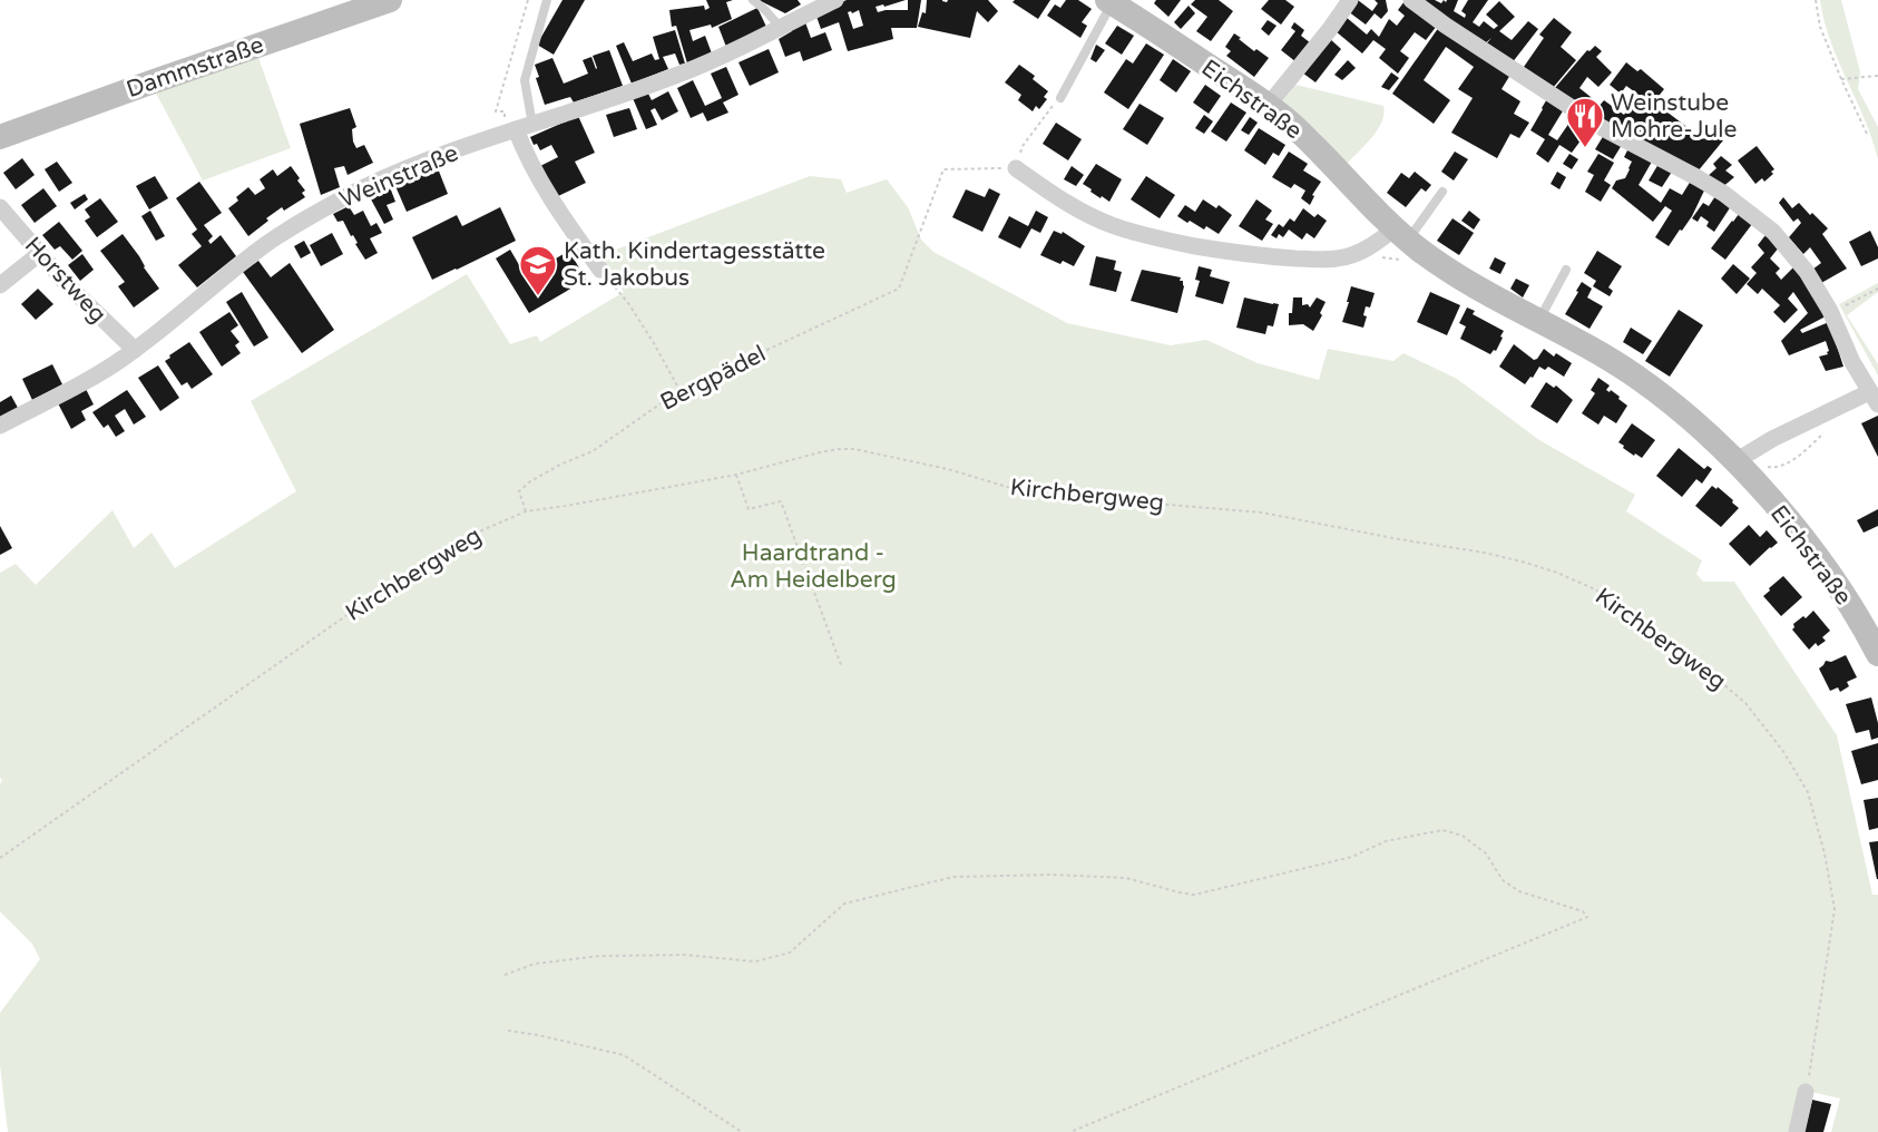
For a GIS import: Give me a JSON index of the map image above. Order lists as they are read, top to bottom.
{
  "streets": {
    "street": [
      "Dammstraße",
      "Eichstraße",
      "Weinstraße",
      "Horstweg"
    ],
    "path": ["Bergpädel", "Kirchbergweg"]
  },
  "crossings": [
    ["Weinstraße", "Horstweg"],
    ["Bergpädel", "Kirchbergweg"]
  ],
  "parks": ["Haardtrand - Am Heidelberg"],
  "places": {
    "restaurant": ["Weinstube Mohre-Jule"],
    "school or university": ["Kath. Kindertagesstätte St. Jakobus"]
  }
}
